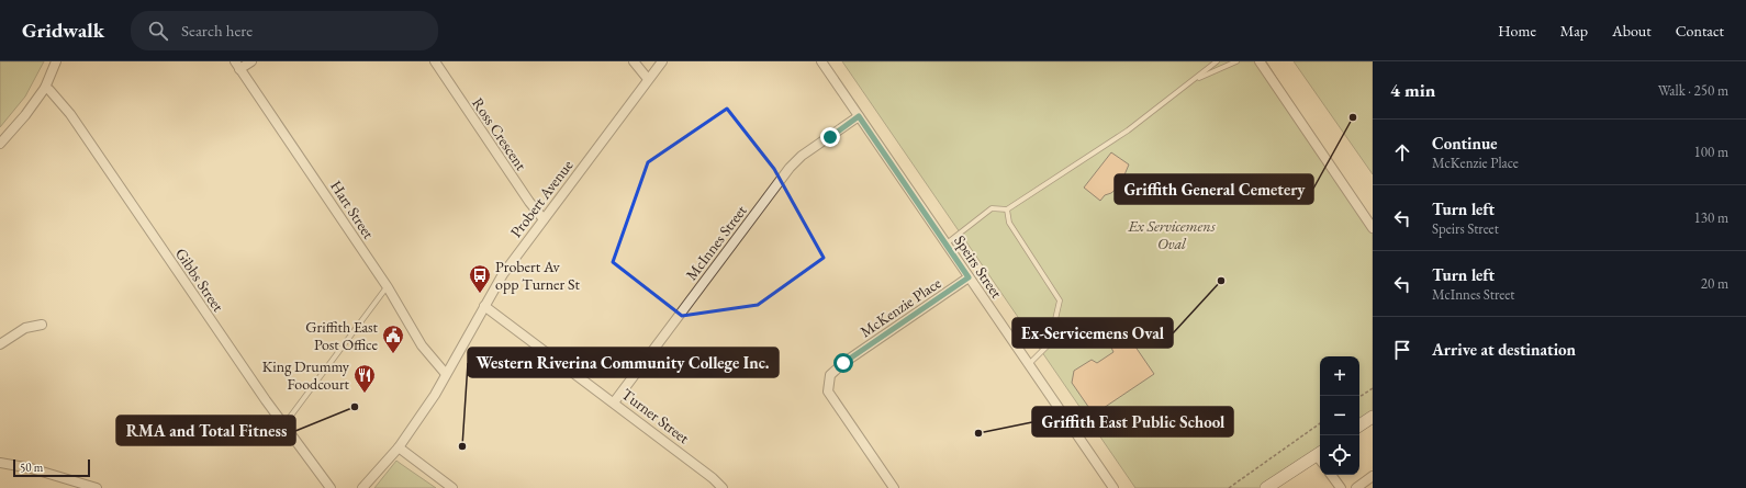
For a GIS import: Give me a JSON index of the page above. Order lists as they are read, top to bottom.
{
  "streets": {
    "street": [
      "Ross Crescent",
      "Probert Avenue",
      "Hart Street",
      "McInnes Street",
      "Speirs Street",
      "Gibbs Street",
      "McKenzie Place",
      "Turner Street"
    ]
  },
  "crossings": [
    ["Ross Crescent", "Probert Avenue"],
    ["Probert Avenue", "Hart Street"],
    ["Probert Avenue", "Turner Street"],
    ["McInnes Street", "Speirs Street"],
    ["McInnes Street", "Turner Street"],
    ["Speirs Street", "McKenzie Place"]
  ],
  "parks": ["Ex Servicemens Oval"],
  "places": {
    "other": [
      "Griffith General Cemetery",
      "Ex-Servicemens Oval",
      "RMA and Total Fitness",
      "Griffith East Public School",
      "Western Riverina Community College Inc."
    ],
    "bus stop": ["Probert Av opp Turner St"],
    "public building": ["Griffith East Post Office"],
    "restaurant": ["King Drummy Foodcourt"]
  },
  "scale_bar": "50 m",
  "page": {
    "header": "Gridwalk",
    "search": "Search here",
    "nav": [
      "Home",
      "Map",
      "About",
      "Contact"
    ],
    "heading": ["4 min", "Walk · 250 m"],
    "list": [
      ["Continue", "McKenzie Place", "100 m"],
      ["Turn left", "Speirs Street", "130 m"],
      ["Turn left", "McInnes Street", "20 m"],
      "Arrive at destination"
    ],
    "map_buttons": ["+", "−"],
    "scale": "50 m"
  }
}
